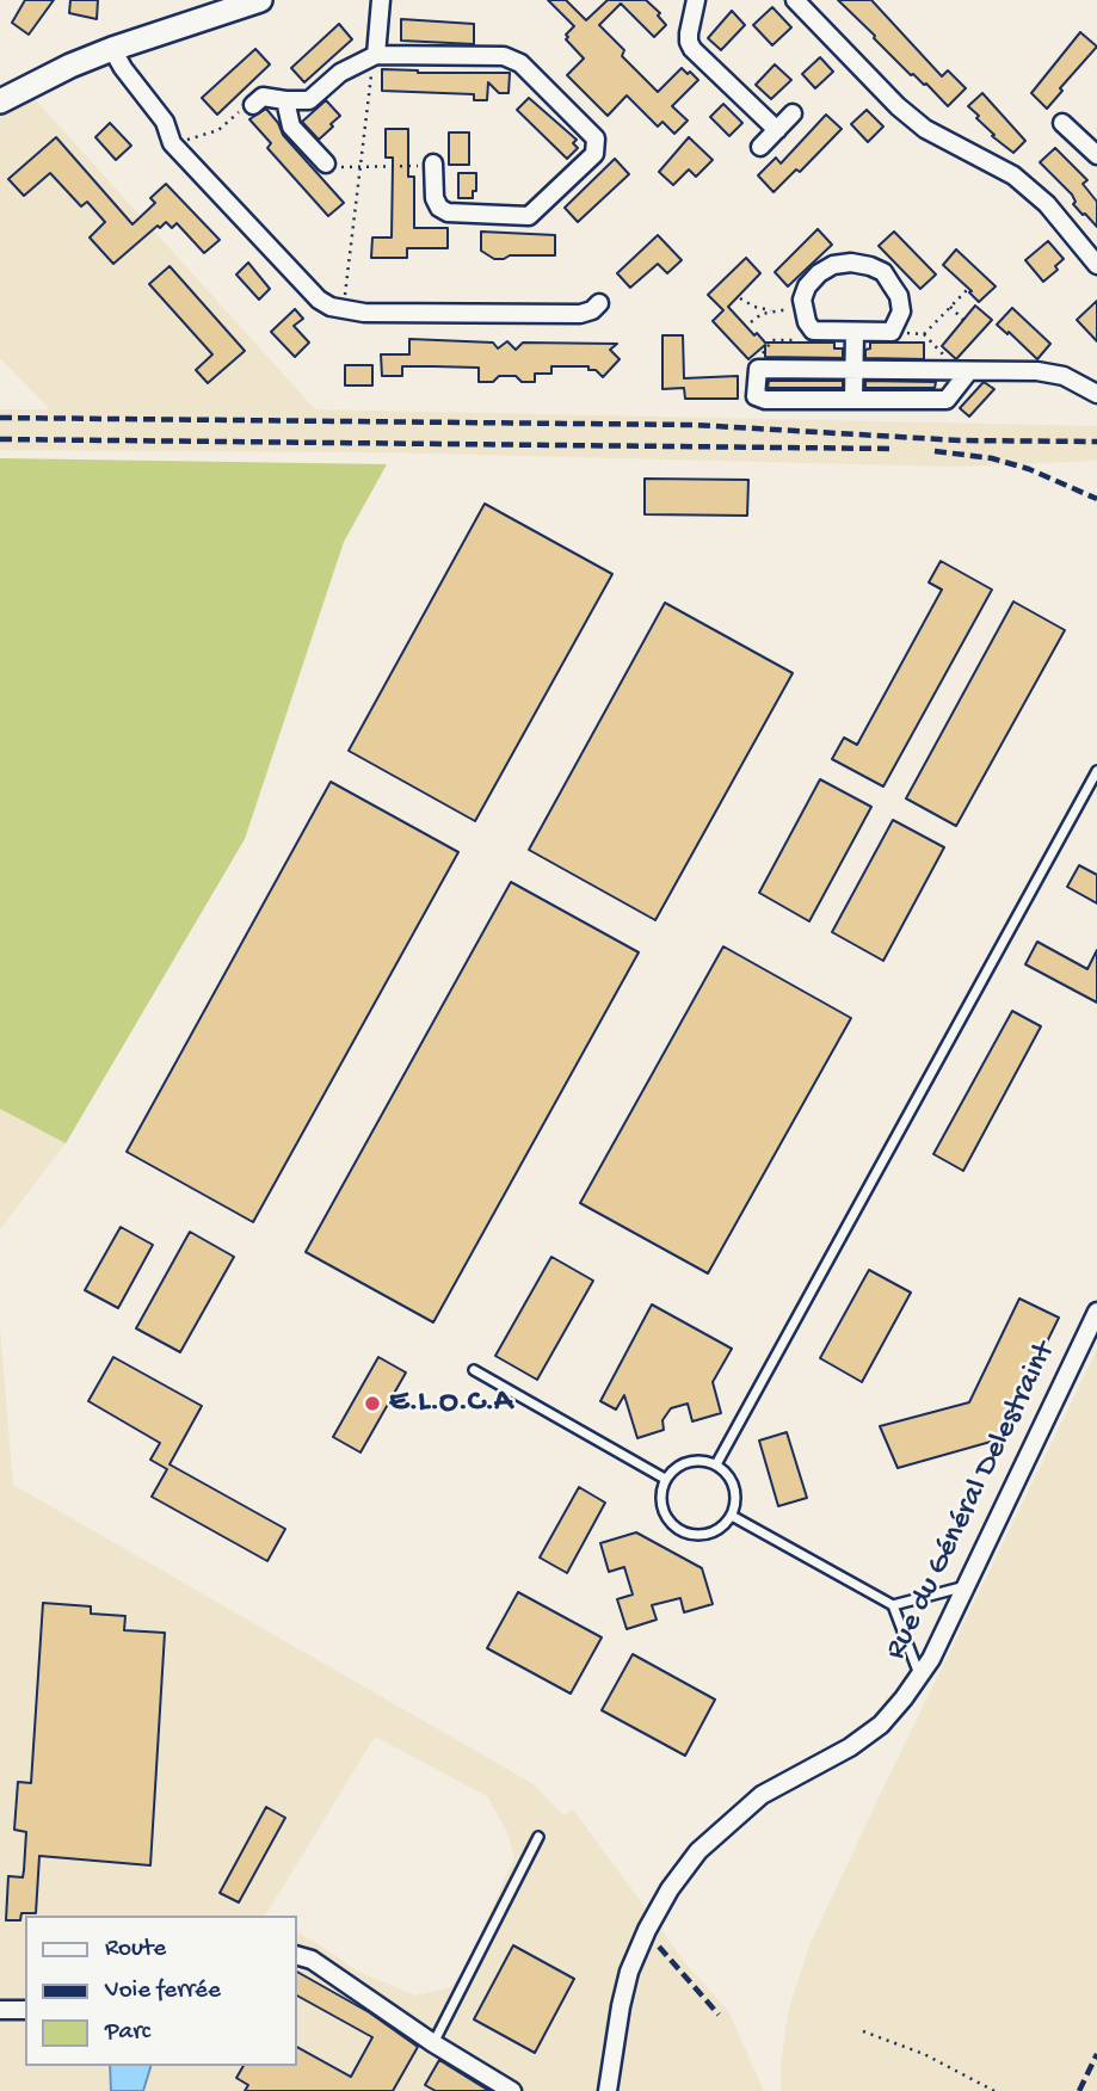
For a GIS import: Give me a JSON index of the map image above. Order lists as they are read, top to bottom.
{
  "streets": {
    "street": ["Rue du Général Delestraint"]
  },
  "places": ["E.L.O.C.A"],
  "legend": ["Route", "Voie ferrée", "Parc"]
}
